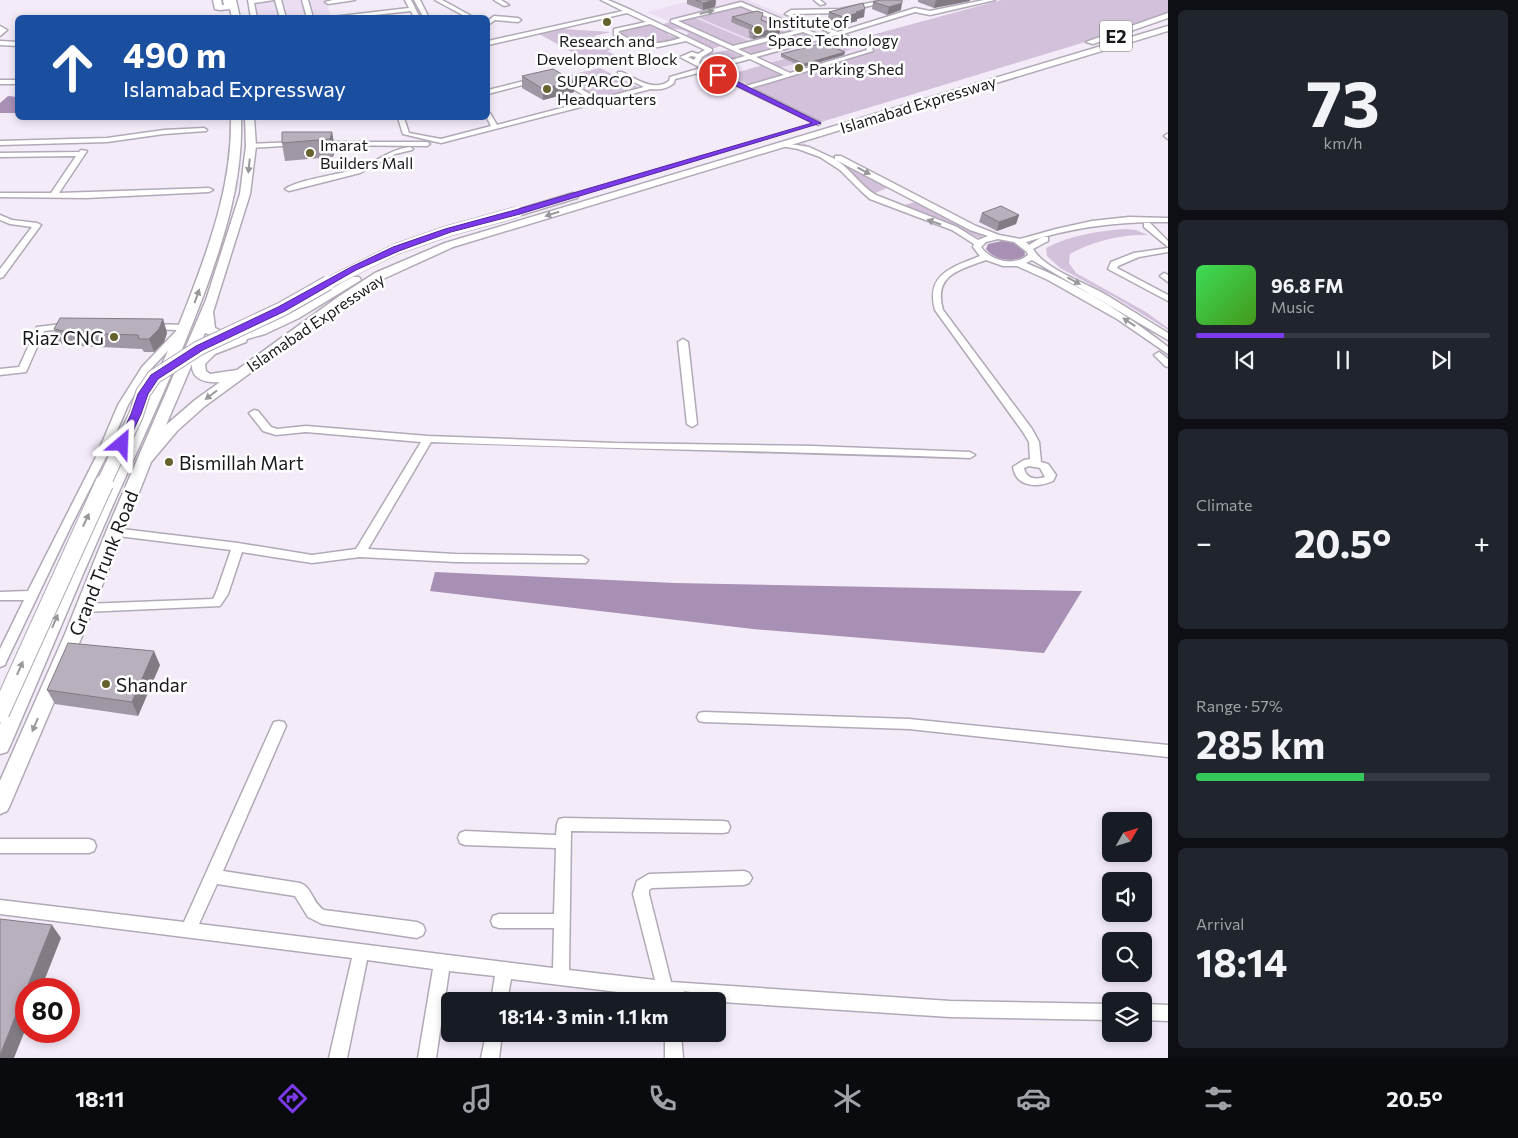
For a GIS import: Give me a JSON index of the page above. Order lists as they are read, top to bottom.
{
  "streets": {
    "highway": ["E2", "Islamabad Expressway", "Grand Trunk Road"]
  },
  "crossings": [
    ["Islamabad Expressway", "Grand Trunk Road"]
  ],
  "places": [
    "Research and Development Block",
    "Institute of Space Technology",
    "Parking Shed",
    "SUPARCO Headquarters",
    "Imarat Builders Mall",
    "Riaz CNG",
    "Bismillah Mart",
    "Shandar"
  ],
  "north": "top right",
  "page": {
    "tile": [
      ["73", "km/h"],
      "Climate",
      ["Range · 57%", "285 km"],
      ["Arrival", "18:14"]
    ],
    "turn": ["490 m", "Islamabad Expressway"],
    "song": ["96.8 FM", "Music"],
    "heat": ["−", "20.5°", "+"],
    "limit": "80",
    "trip": "18:14 · 3 min · 1.1 km",
    "tabs": ["18:11", "20.5°"]
  }
}
